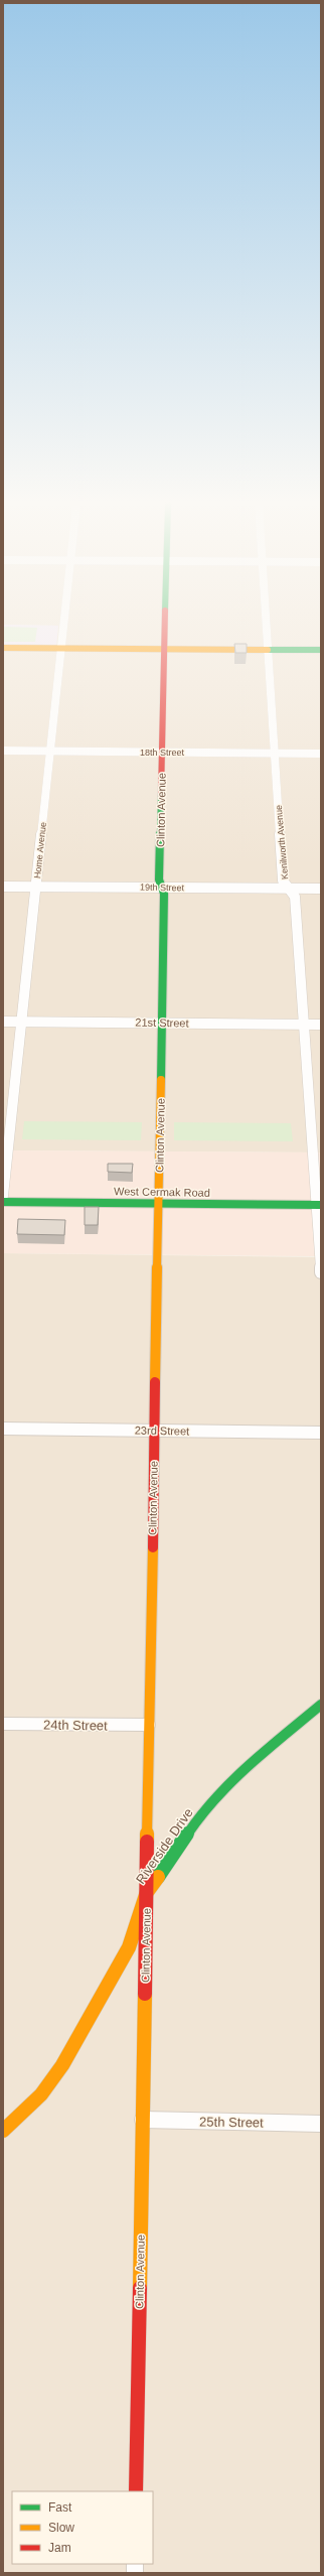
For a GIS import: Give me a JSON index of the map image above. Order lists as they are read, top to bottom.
{
  "streets": {
    "street": [
      "18th Street",
      "Clinton Avenue",
      "Kenilworth Avenue",
      "Home Avenue",
      "19th Street",
      "21st Street",
      "West Cermak Road",
      "23rd Street",
      "24th Street",
      "Riverside Drive",
      "25th Street"
    ]
  },
  "crossings": [
    ["18th Street", "Clinton Avenue"],
    ["18th Street", "Kenilworth Avenue"],
    ["18th Street", "Home Avenue"],
    ["Clinton Avenue", "19th Street"],
    ["Clinton Avenue", "21st Street"],
    ["Clinton Avenue", "West Cermak Road"],
    ["Clinton Avenue", "23rd Street"],
    ["Clinton Avenue", "24th Street"],
    ["Clinton Avenue", "Riverside Drive"],
    ["Clinton Avenue", "25th Street"],
    ["Kenilworth Avenue", "19th Street"],
    ["Kenilworth Avenue", "21st Street"],
    ["Kenilworth Avenue", "West Cermak Road"],
    ["Home Avenue", "19th Street"],
    ["Home Avenue", "21st Street"]
  ],
  "legend": ["Fast", "Slow", "Jam"]
}
